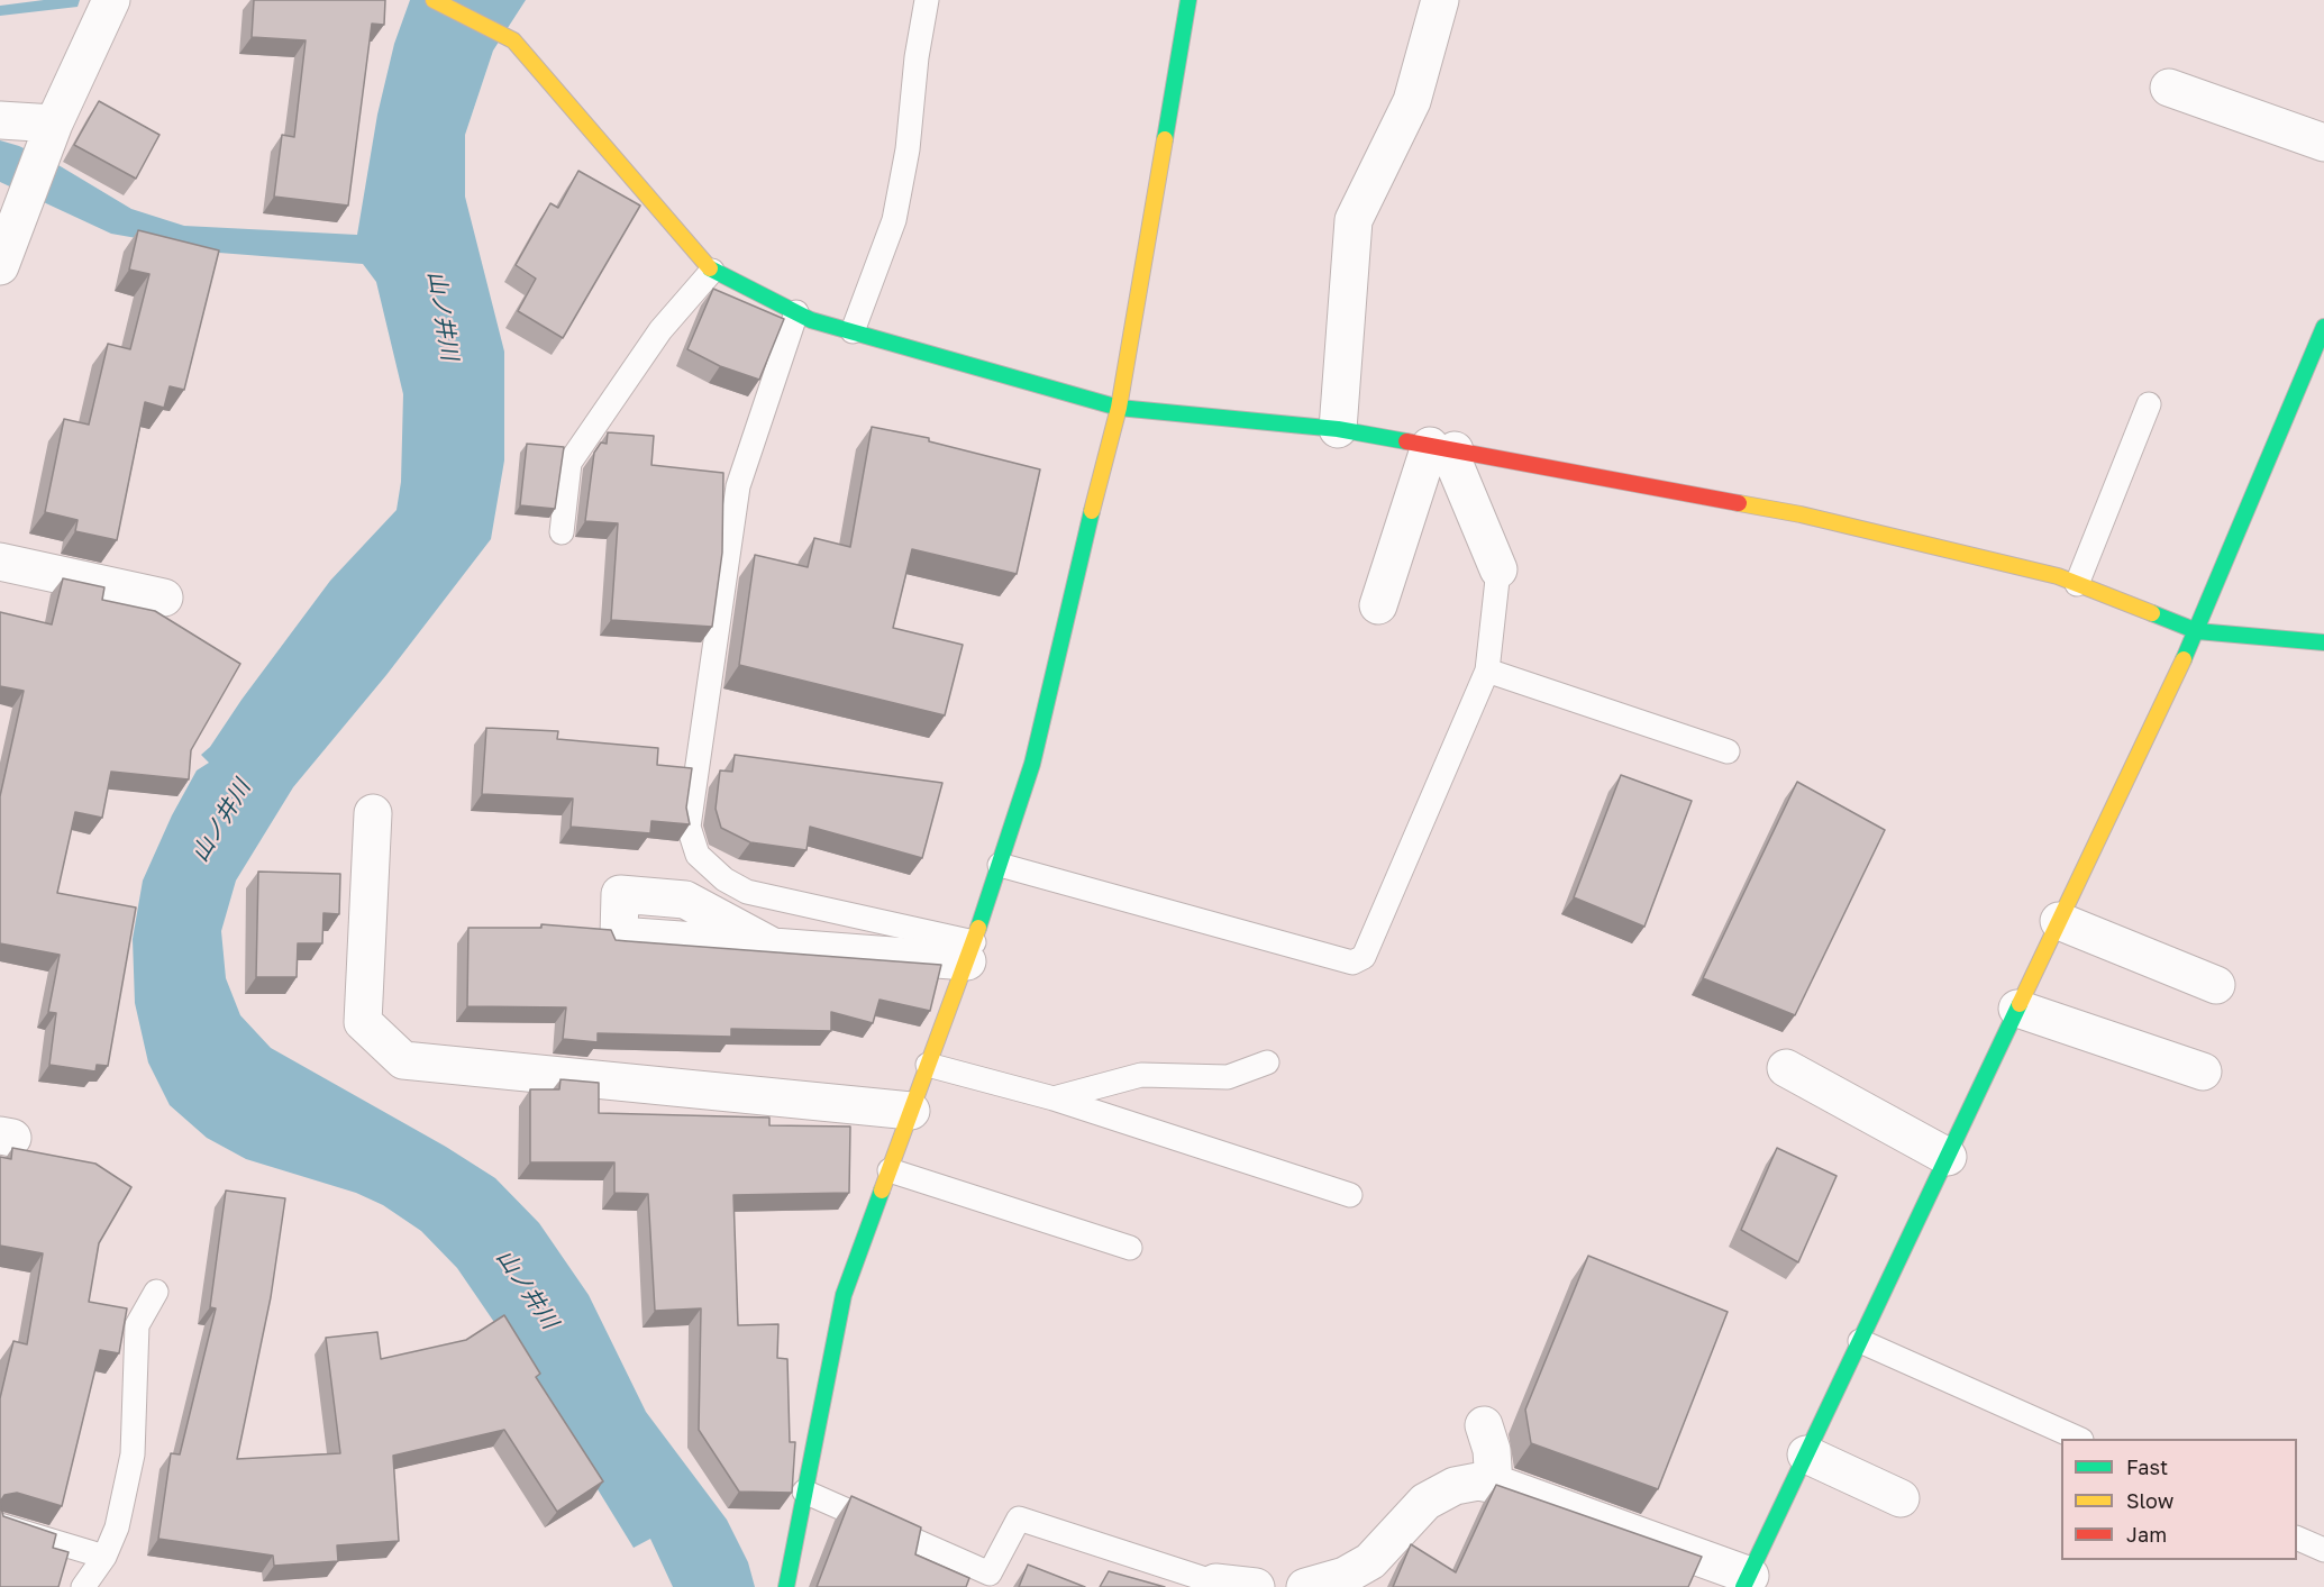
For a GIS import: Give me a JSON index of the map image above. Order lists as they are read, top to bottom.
{
  "water": ["山ノ井川"],
  "legend": ["Fast", "Slow", "Jam"]
}
